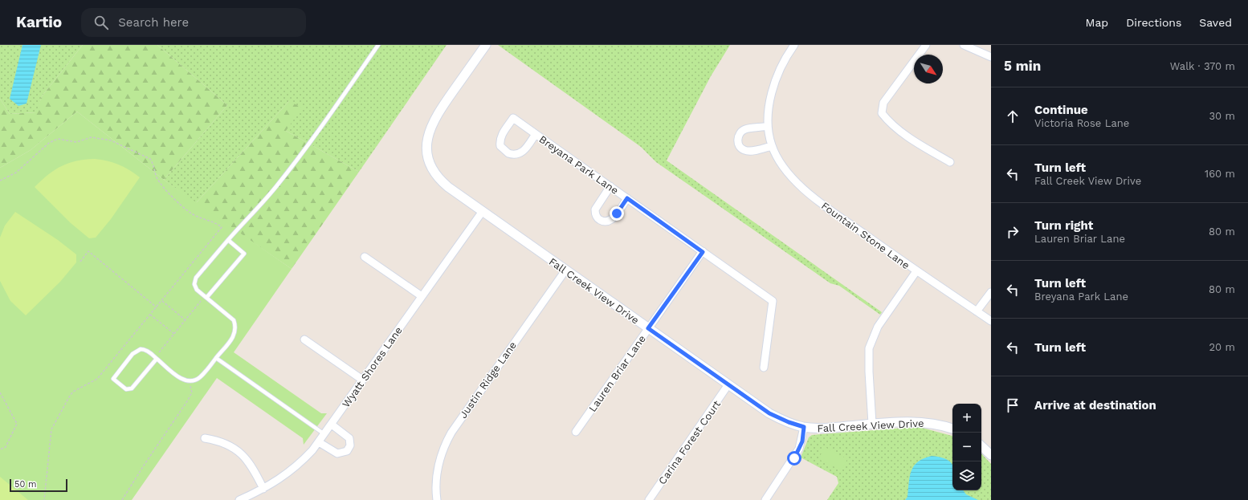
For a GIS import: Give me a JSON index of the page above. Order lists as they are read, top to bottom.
{
  "streets": {
    "street": [
      "Breyana Park Lane",
      "Fountain Stone Lane",
      "Fall Creek View Drive",
      "Wyatt Shores Lane",
      "Lauren Briar Lane",
      "Justin Ridge Lane",
      "Carina Forest Court"
    ]
  },
  "crossings": [
    ["Breyana Park Lane", "Lauren Briar Lane"],
    ["Fall Creek View Drive", "Wyatt Shores Lane"],
    ["Fall Creek View Drive", "Lauren Briar Lane"],
    ["Fall Creek View Drive", "Justin Ridge Lane"],
    ["Fall Creek View Drive", "Carina Forest Court"]
  ],
  "scale_bar": "50 m",
  "north": "bottom right",
  "page": {
    "header": "Kartio",
    "search": "Search here",
    "nav": ["Map", "Directions", "Saved"],
    "heading": ["5 min", "Walk · 370 m"],
    "list": [
      ["Continue", "Victoria Rose Lane", "30 m"],
      ["Turn left", "Fall Creek View Drive", "160 m"],
      ["Turn right", "Lauren Briar Lane", "80 m"],
      ["Turn left", "Breyana Park Lane", "80 m"],
      ["Turn left", "20 m"],
      "Arrive at destination"
    ],
    "map_buttons": ["+", "−"],
    "scale": "50 m"
  }
}
